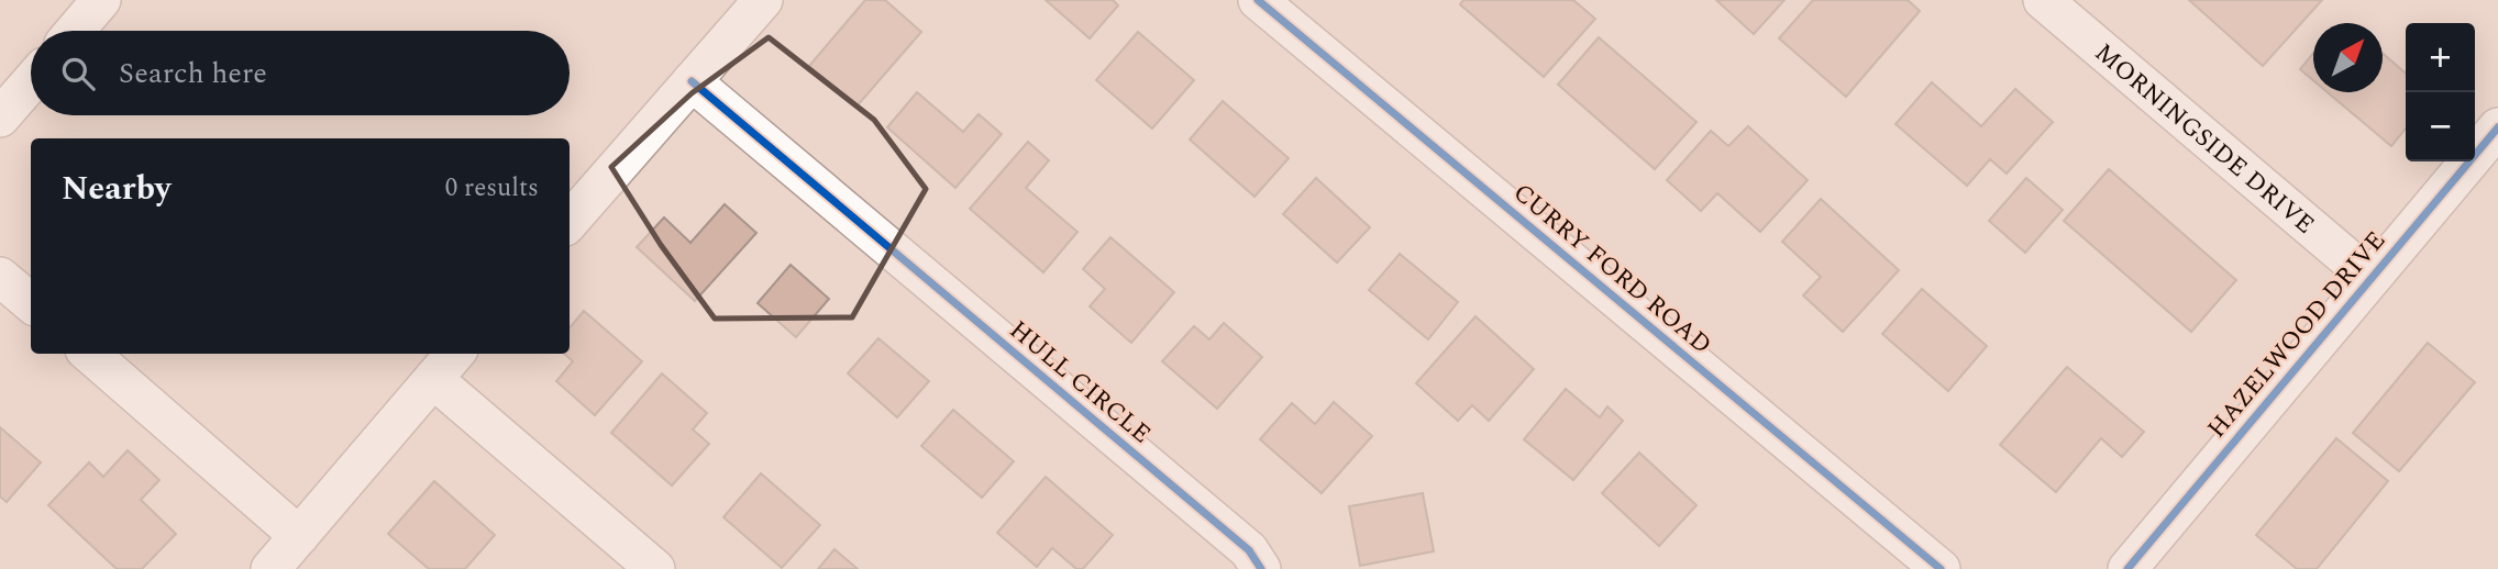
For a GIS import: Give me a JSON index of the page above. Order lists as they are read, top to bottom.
{
  "streets": {
    "street": [
      "MORNINGSIDE DRIVE",
      "CURRY FORD ROAD",
      "HAZELWOOD DRIVE",
      "HULL CIRCLE"
    ]
  },
  "crossings": [
    ["MORNINGSIDE DRIVE", "HAZELWOOD DRIVE"]
  ],
  "north": "top right",
  "page": {
    "map_buttons": ["+", "−"],
    "search": "Search here",
    "heading": ["Nearby", "0 results"]
  }
}
